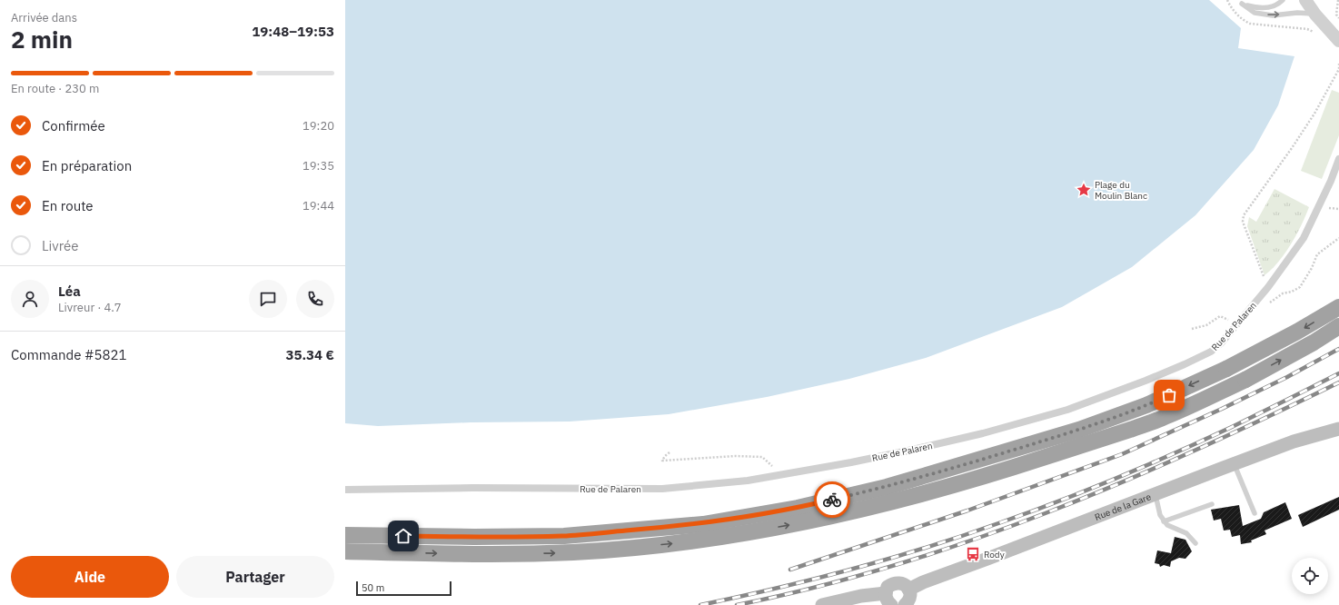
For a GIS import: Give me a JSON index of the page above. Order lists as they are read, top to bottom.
{
  "streets": {
    "main road": ["Rue de la Gare"],
    "street": ["Rue de Palaren"]
  },
  "places": {
    "place": ["Plage du Moulin Blanc"],
    "bus stop": ["Rody"]
  },
  "scale_bar": "50 m",
  "page": {
    "heading": ["2 min", "Arrivée dans", "19:48–19:53"],
    "panel": [
      "Léa",
      "Livreur · 4.7",
      "Commande #5821",
      "35.34 €"
    ],
    "bar": "En route · 230 m",
    "list": [
      ["Confirmée", "19:20"],
      ["En préparation", "19:35"],
      ["En route", "19:44"],
      "Livrée"
    ],
    "buttons": ["Aide", "Partager"],
    "scale": "50 m"
  }
}
